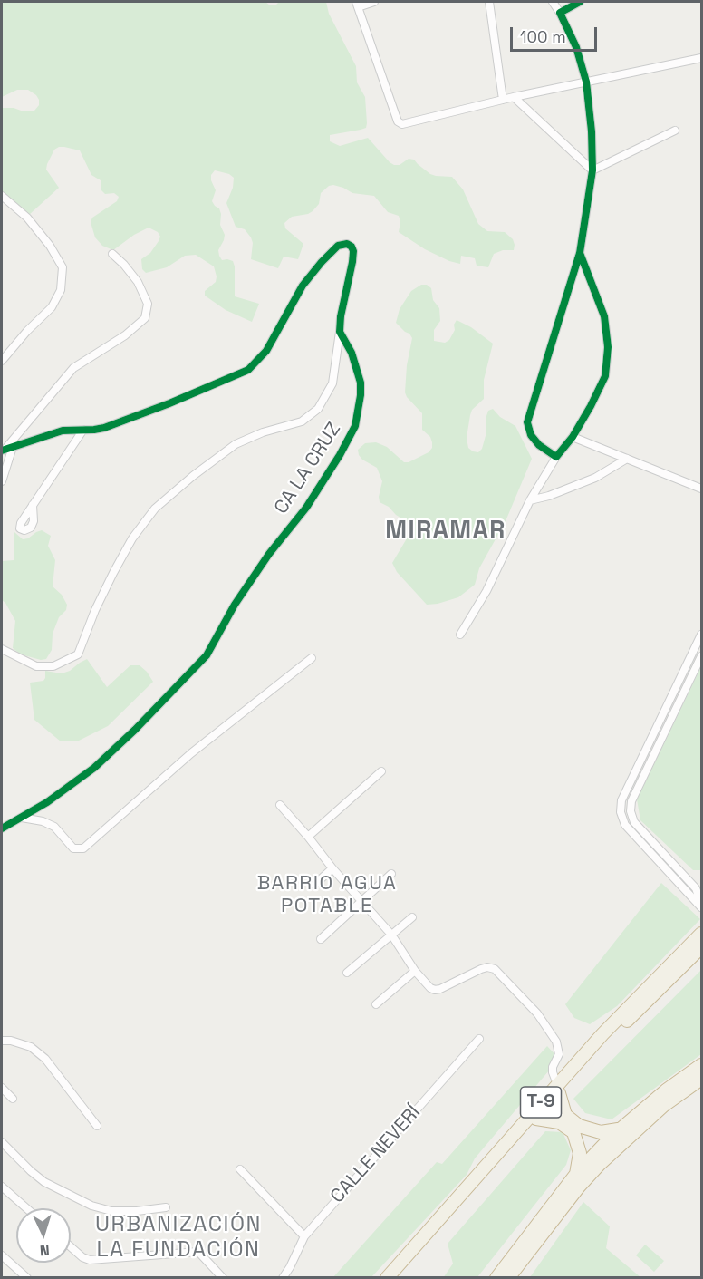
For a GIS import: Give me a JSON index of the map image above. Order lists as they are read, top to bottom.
{
  "streets": {
    "highway": ["T-9"],
    "street": ["CA LA CRUZ", "CALLE NEVERÍ"]
  },
  "districts": ["MIRAMAR", "BARRIO AGUA POTABLE", "URBANIZACIÓN LA FUNDACIÓN"],
  "scale_bar": "100 m",
  "north": "bottom"
}
